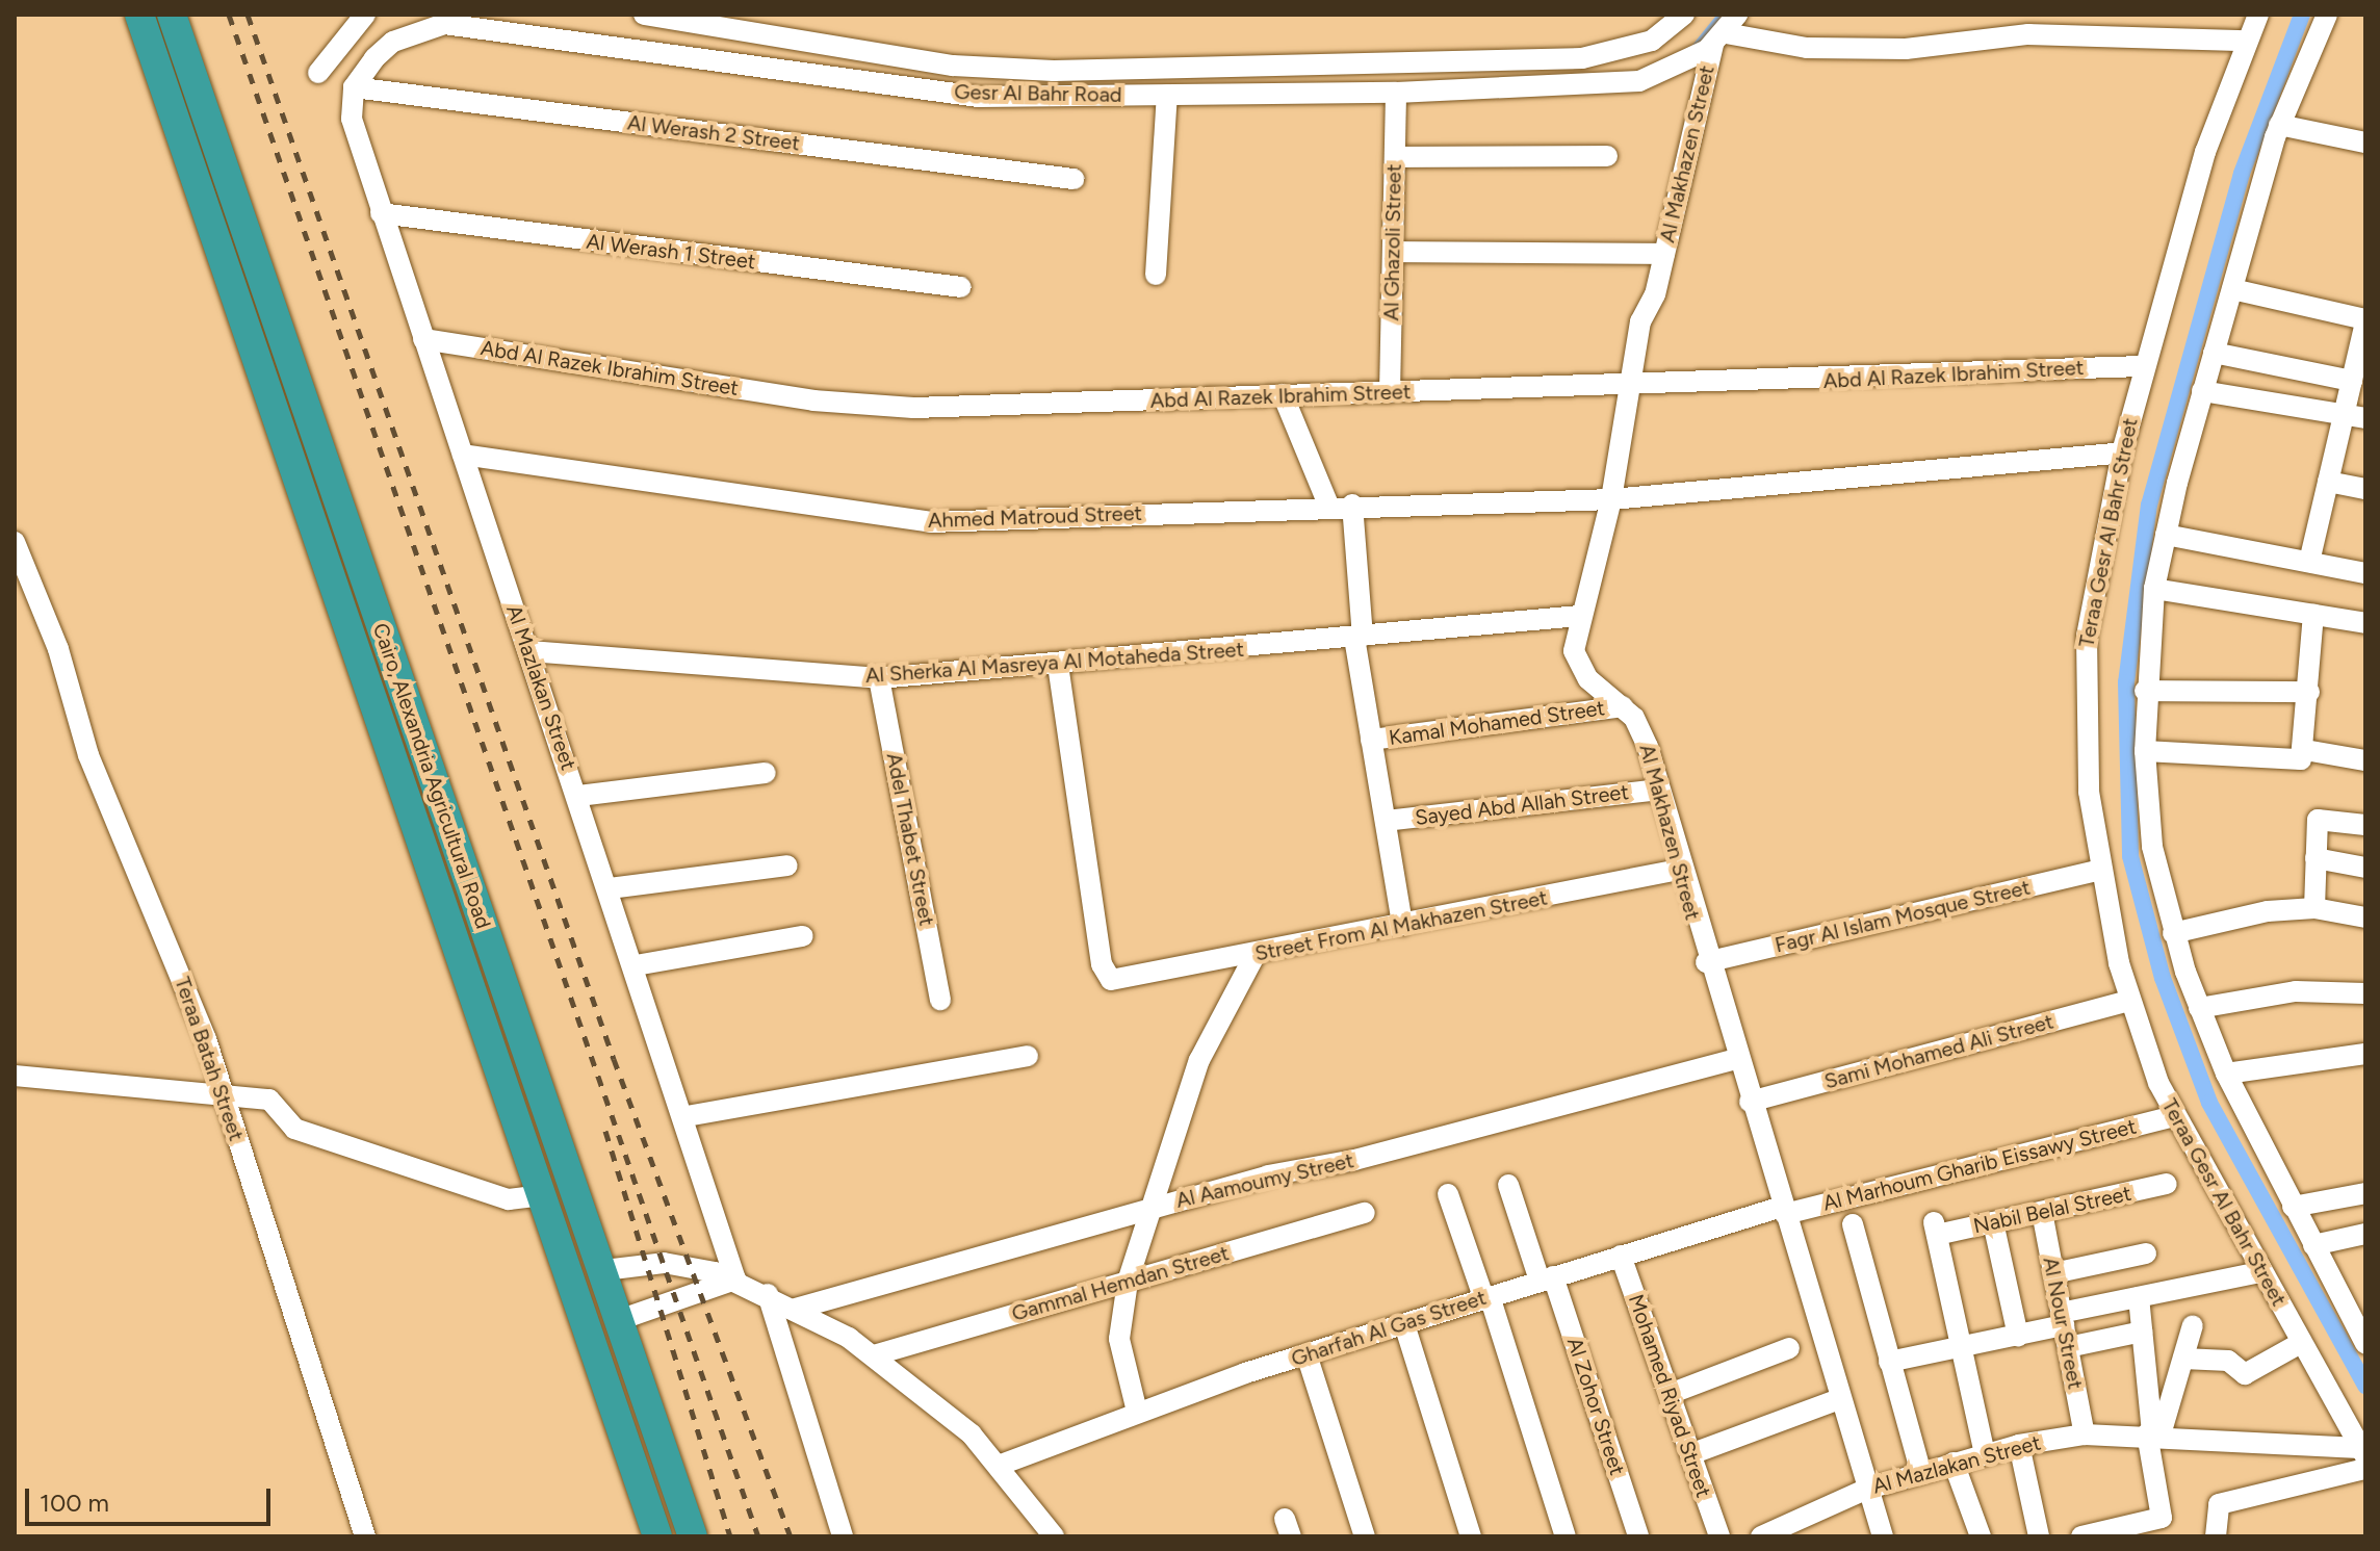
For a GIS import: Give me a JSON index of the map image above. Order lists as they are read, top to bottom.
{
  "streets": {
    "highway": ["Cairo, Alexandria Agricultural Road"],
    "street": [
      "Gesr Al Bahr Road",
      "Al Werash 2 Street",
      "Al Makhazen Street",
      "Al Ghazoli Street",
      "Al Werash 1 Street",
      "Abd Al Razek Ibrahim Street",
      "Ahmed Matroud Street",
      "Teraa Gesr Al Bahr Street",
      "Al Sherka Al Masreya Al Motaheda Street",
      "Al Mazlakan Street",
      "Kamal Mohamed Street",
      "Sayed Abd Allah Street",
      "Adel Thabet Street",
      "Fagr Al Islam Mosque Street",
      "Street From Al Makhazen Street",
      "Sami Mohamed Ali Street",
      "Teraa Batah Street",
      "Al Marhoum Gharib Eissawy Street",
      "Al Aamoumy Street",
      "Nabil Belal Street",
      "Gammal Hemdan Street",
      "Al Nour Street",
      "Gharfah Al Gas Street",
      "Mohamed Riyad Street",
      "Al Zohor Street"
    ]
  },
  "crossings": [
    ["Gesr Al Bahr Road", "Al Werash 2 Street"],
    ["Gesr Al Bahr Road", "Al Makhazen Street"],
    ["Gesr Al Bahr Road", "Al Ghazoli Street"],
    ["Gesr Al Bahr Road", "Al Mazlakan Street"],
    ["Al Werash 2 Street", "Al Mazlakan Street"],
    ["Al Makhazen Street", "Abd Al Razek Ibrahim Street"],
    ["Al Makhazen Street", "Ahmed Matroud Street"],
    ["Al Makhazen Street", "Al Sherka Al Masreya Al Motaheda Street"],
    ["Al Makhazen Street", "Al Mazlakan Street"],
    ["Al Makhazen Street", "Kamal Mohamed Street"],
    ["Al Makhazen Street", "Sayed Abd Allah Street"],
    ["Al Makhazen Street", "Fagr Al Islam Mosque Street"],
    ["Al Makhazen Street", "Street From Al Makhazen Street"],
    ["Al Makhazen Street", "Sami Mohamed Ali Street"],
    ["Al Makhazen Street", "Al Marhoum Gharib Eissawy Street"],
    ["Al Makhazen Street", "Al Aamoumy Street"],
    ["Al Makhazen Street", "Gharfah Al Gas Street"],
    ["Al Ghazoli Street", "Abd Al Razek Ibrahim Street"],
    ["Al Werash 1 Street", "Al Mazlakan Street"],
    ["Abd Al Razek Ibrahim Street", "Teraa Gesr Al Bahr Street"],
    ["Abd Al Razek Ibrahim Street", "Al Mazlakan Street"],
    ["Ahmed Matroud Street", "Teraa Gesr Al Bahr Street"],
    ["Ahmed Matroud Street", "Al Mazlakan Street"],
    ["Teraa Gesr Al Bahr Street", "Al Mazlakan Street"],
    ["Teraa Gesr Al Bahr Street", "Fagr Al Islam Mosque Street"],
    ["Teraa Gesr Al Bahr Street", "Sami Mohamed Ali Street"],
    ["Teraa Gesr Al Bahr Street", "Al Marhoum Gharib Eissawy Street"],
    ["Al Sherka Al Masreya Al Motaheda Street", "Al Mazlakan Street"],
    ["Al Sherka Al Masreya Al Motaheda Street", "Adel Thabet Street"],
    ["Al Sherka Al Masreya Al Motaheda Street", "Street From Al Makhazen Street"],
    ["Al Mazlakan Street", "Al Nour Street"],
    ["Al Marhoum Gharib Eissawy Street", "Gharfah Al Gas Street"],
    ["Nabil Belal Street", "Al Nour Street"],
    ["Gharfah Al Gas Street", "Mohamed Riyad Street"],
    ["Gharfah Al Gas Street", "Al Zohor Street"]
  ],
  "scale_bar": "100 m"
}
